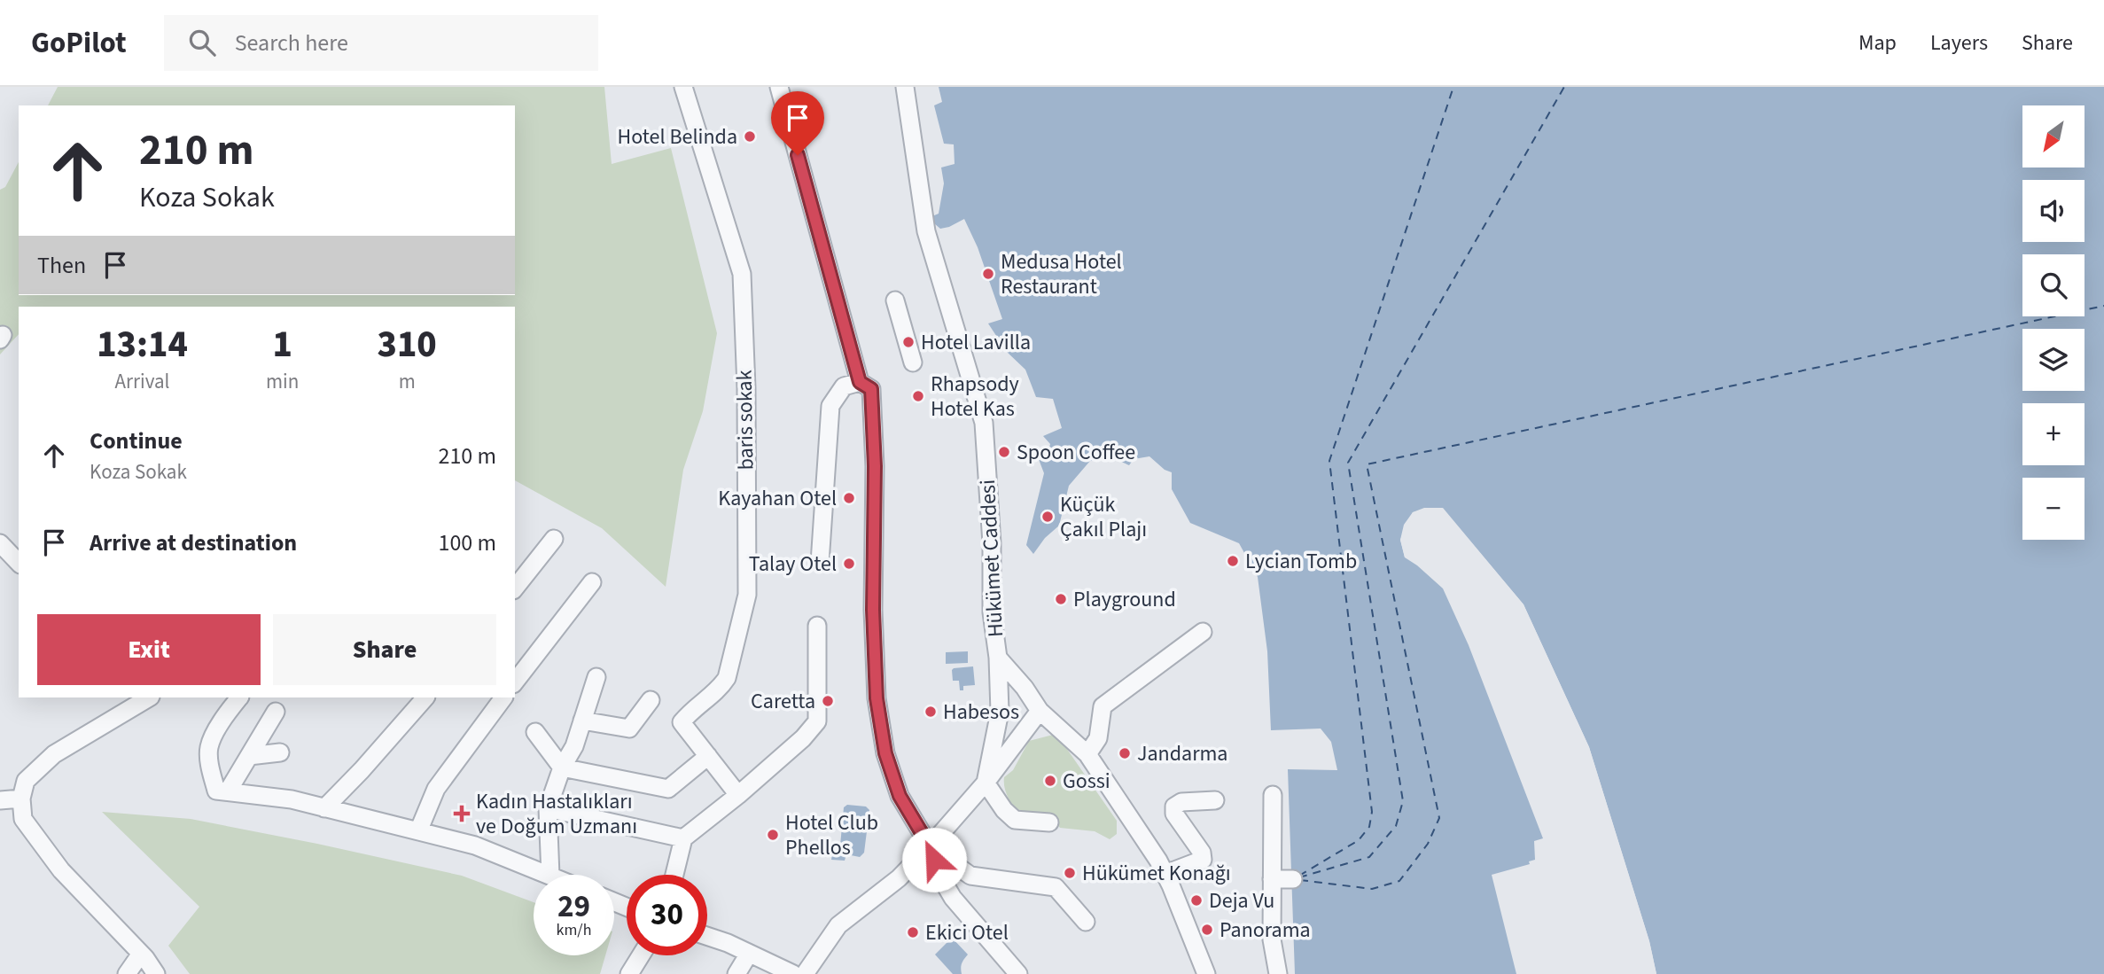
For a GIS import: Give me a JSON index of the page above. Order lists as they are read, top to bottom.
{
  "streets": {
    "street": ["baris sokak", "Hükümet Caddesi"]
  },
  "places": {
    "other": [
      "Hotel Belinda",
      "Medusa Hotel Restaurant",
      "Hotel Lavilla",
      "Rhapsody Hotel Kas",
      "Spoon Coffee",
      "Kayahan Otel",
      "Küçük Çakıl Plajı",
      "Lycian Tomb",
      "Talay Otel",
      "Playground",
      "Caretta",
      "Habesos",
      "Jandarma",
      "Gossi",
      "Hotel Club Phellos",
      "Hükümet Konağı",
      "Deja Vu",
      "Panorama",
      "Ekici Otel"
    ],
    "health": ["Kadın Hastalıkları ve Doğum Uzmanı"]
  },
  "north": "bottom left",
  "page": {
    "header": "GoPilot",
    "search": "Search here",
    "nav": ["Map", "Layers", "Share"],
    "map_buttons": ["+", "−"],
    "turn": ["210 m", "Koza Sokak"],
    "then": "Then",
    "eta": [
      "13:14",
      "Arrival",
      "1",
      "min",
      "310",
      "m"
    ],
    "list": [
      {
        "name": "Continue",
        "note": "Koza Sokak",
        "value": "210 m"
      },
      {
        "name": "Arrive at destination",
        "value": "100 m"
      }
    ],
    "buttons": ["Exit", "Share"],
    "speed": "29 km/h",
    "limit": "30"
  }
}
